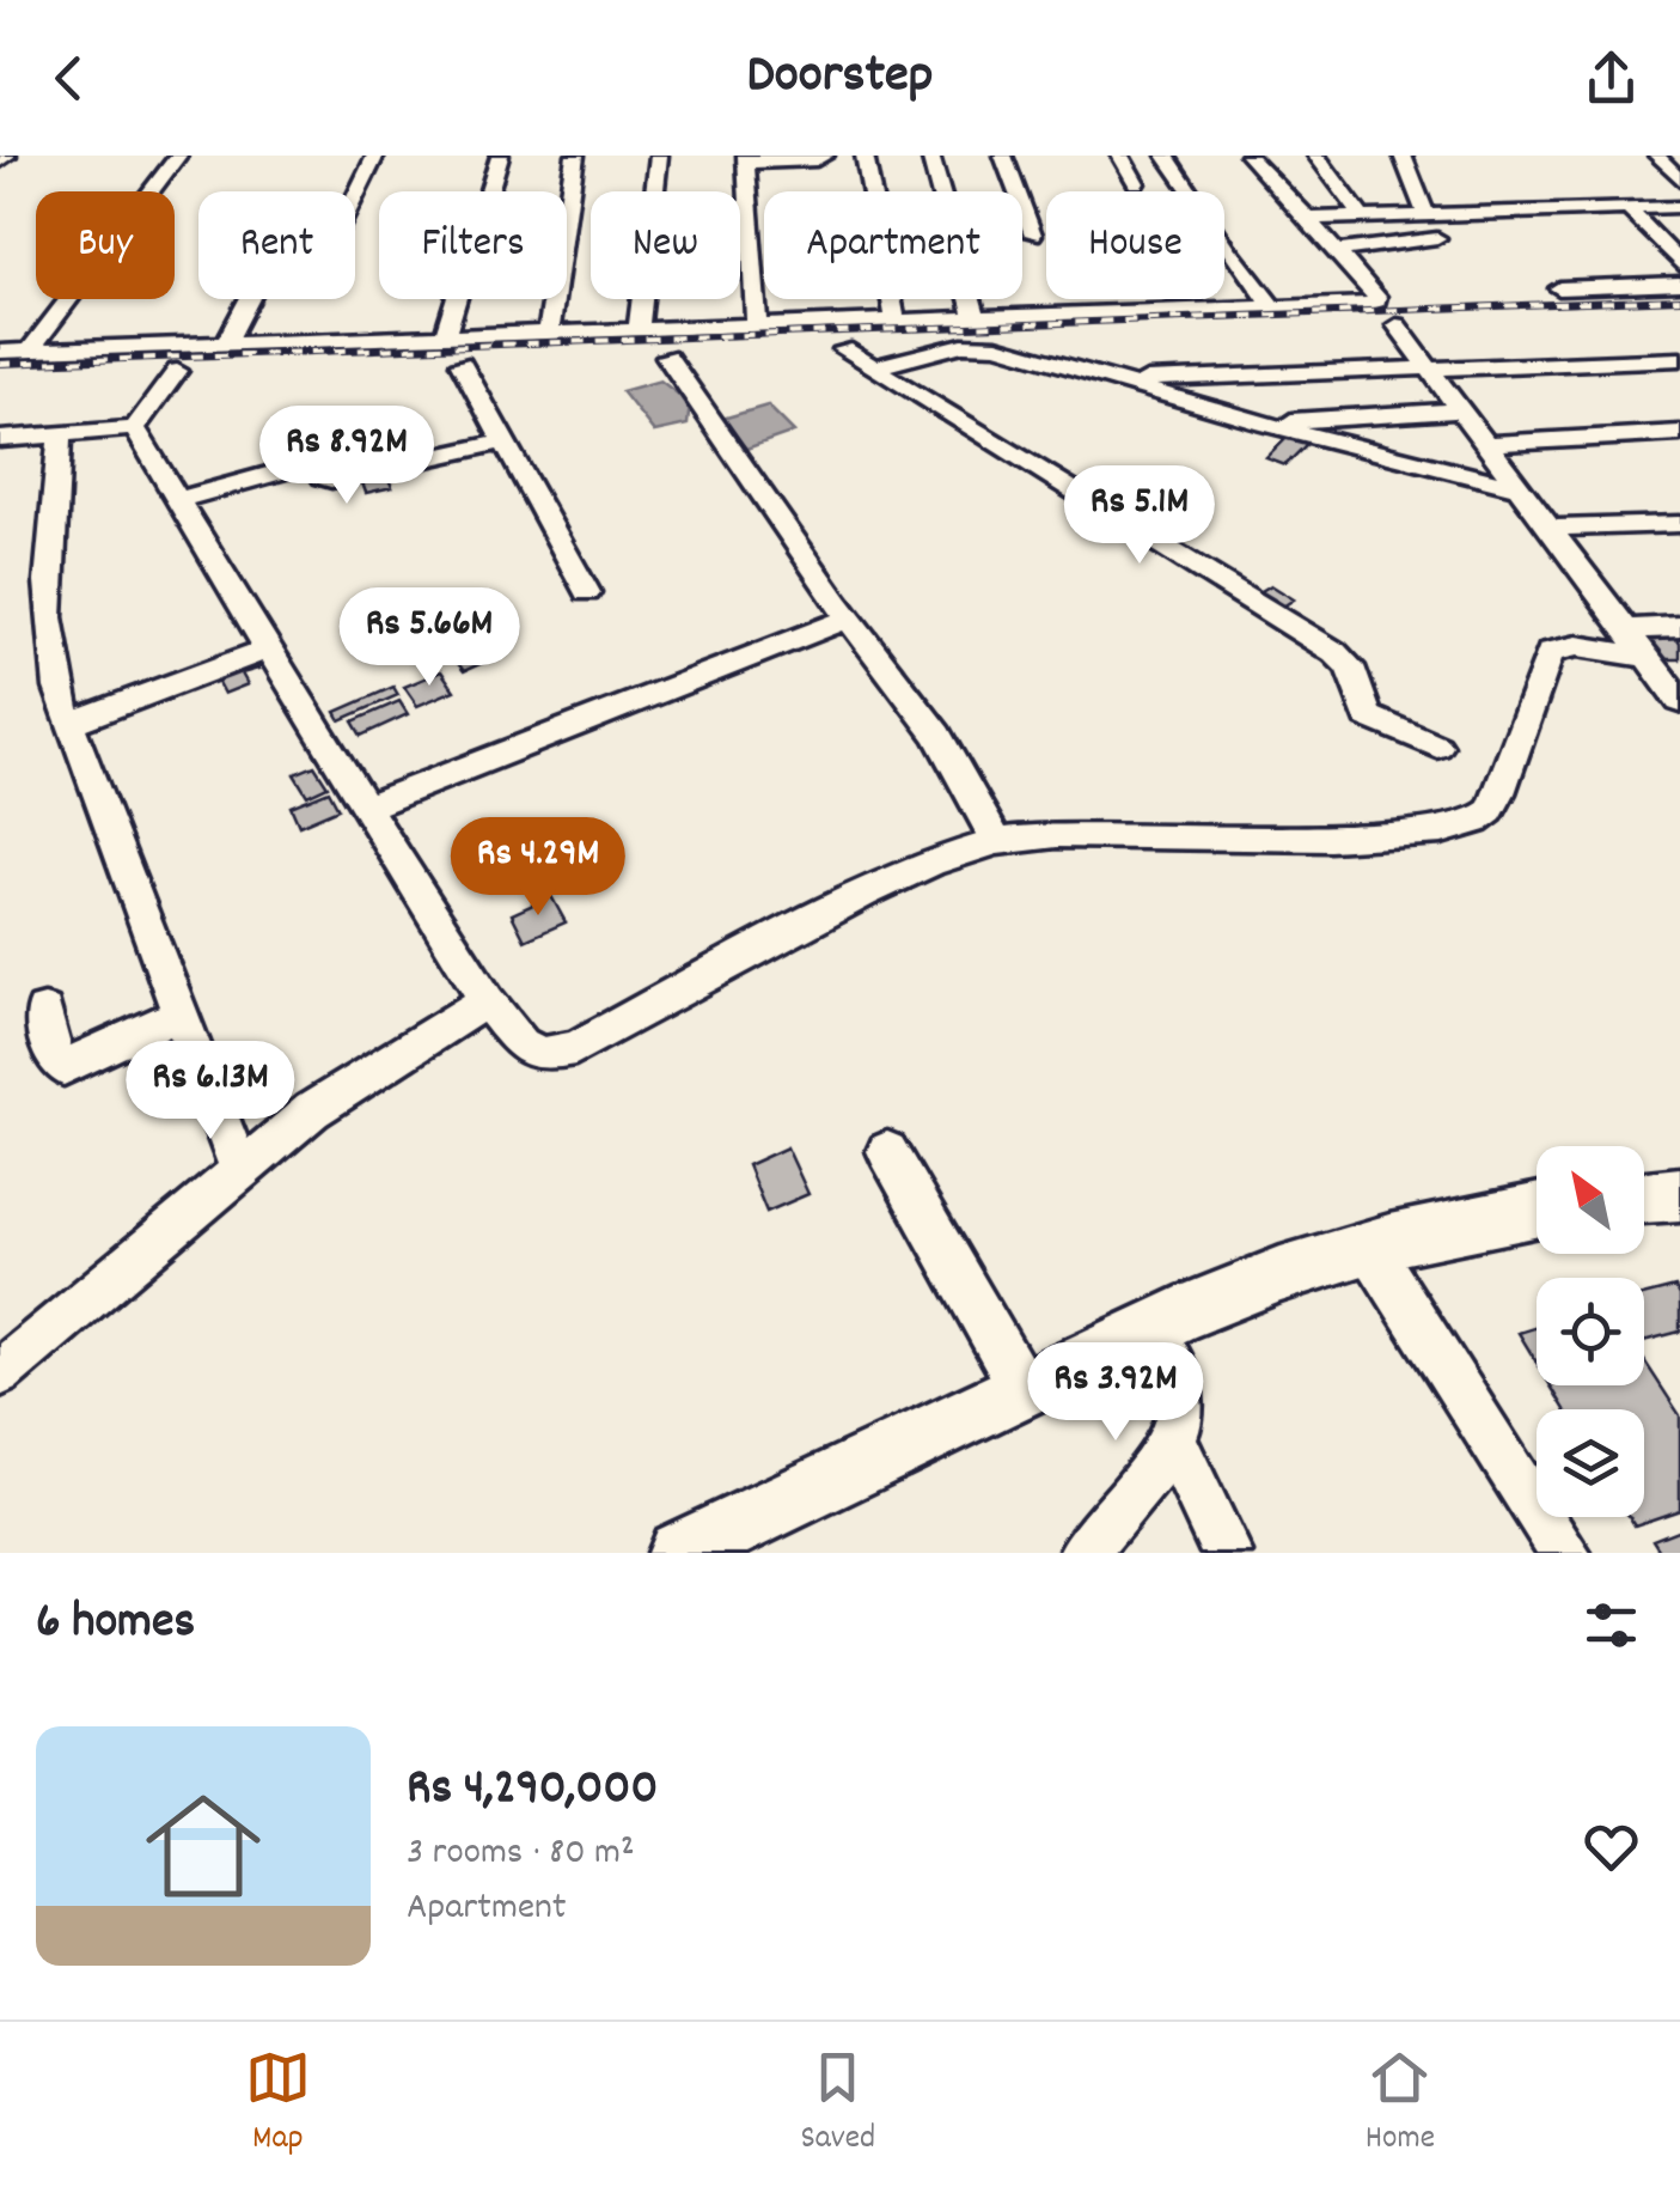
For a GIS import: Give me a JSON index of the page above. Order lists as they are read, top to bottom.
{
  "north": "top left",
  "page": {
    "header": "Doorstep",
    "chip": [
      "Buy",
      "Rent",
      "Filters",
      "New",
      "Apartment",
      "House"
    ],
    "price": [
      "Rs 8.92M",
      "Rs 5.1M",
      "Rs 5.66M",
      "Rs 4.29M",
      "Rs 6.13M",
      "Rs 3.92M"
    ],
    "heading": "6 homes",
    "list": [
      {
        "name": "Rs 4,290,000",
        "note": "3 rooms · 80 m² · Apartment"
      }
    ],
    "tabs": ["Map", "Saved", "Home"]
  }
}
